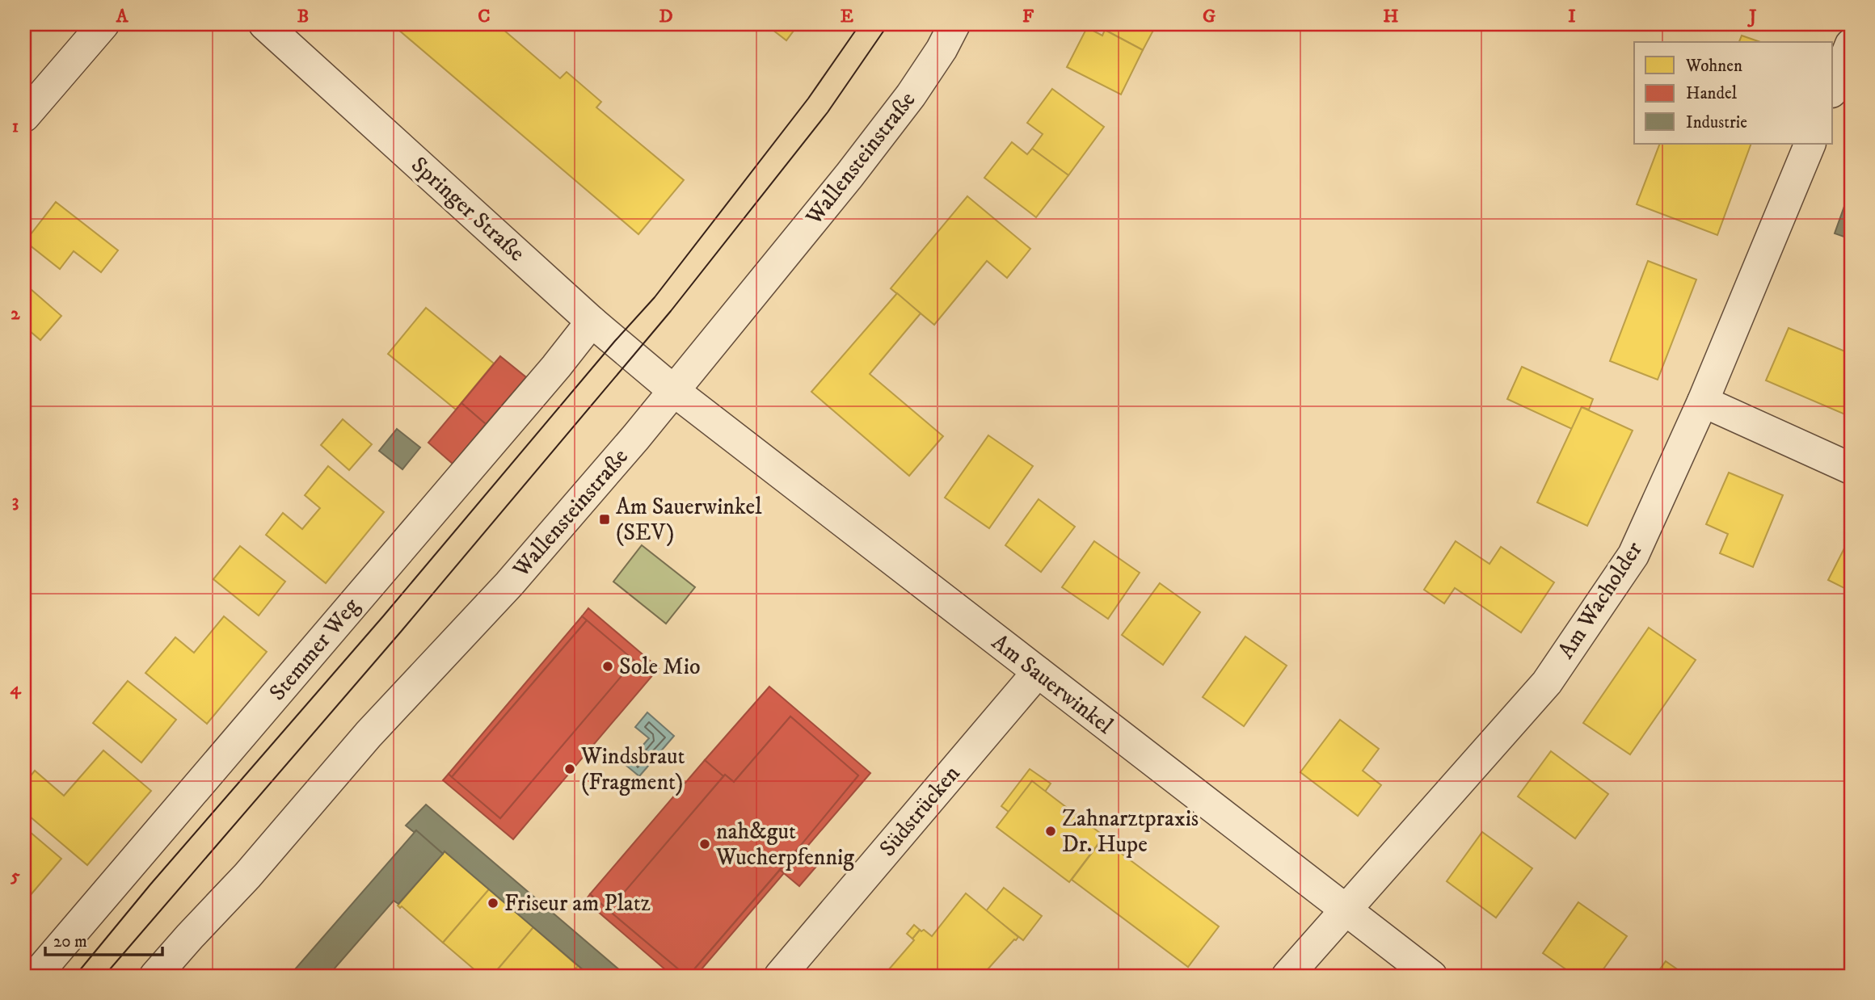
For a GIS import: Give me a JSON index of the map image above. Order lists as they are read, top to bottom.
{
  "streets": {
    "street": [
      "Wallensteinstraße",
      "Springer Straße",
      "Am Wacholder",
      "Stemmer Weg",
      "Am Sauerwinkel",
      "Südstrücken"
    ]
  },
  "crossings": [
    ["Wallensteinstraße", "Springer Straße"],
    ["Wallensteinstraße", "Am Sauerwinkel"],
    ["Springer Straße", "Stemmer Weg"],
    ["Springer Straße", "Am Sauerwinkel"],
    ["Am Wacholder", "Am Sauerwinkel"],
    ["Am Sauerwinkel", "Südstrücken"]
  ],
  "places": {
    "transit": ["Am Sauerwinkel (SEV)"],
    "other": [
      "Sole Mio",
      "Windsbraut (Fragment)",
      "Zahnarztpraxis Dr. Hupe",
      "nah&gut Wucherpfennig",
      "Friseur am Platz"
    ]
  },
  "legend": ["Wohnen", "Handel", "Industrie"],
  "scale_bar": "20 m",
  "grid": {
    "columns": [
      "A",
      "B",
      "C",
      "D",
      "E",
      "F",
      "G",
      "H",
      "I",
      "J"
    ],
    "rows": [
      "1",
      "2",
      "3",
      "4",
      "5"
    ]
  }
}
